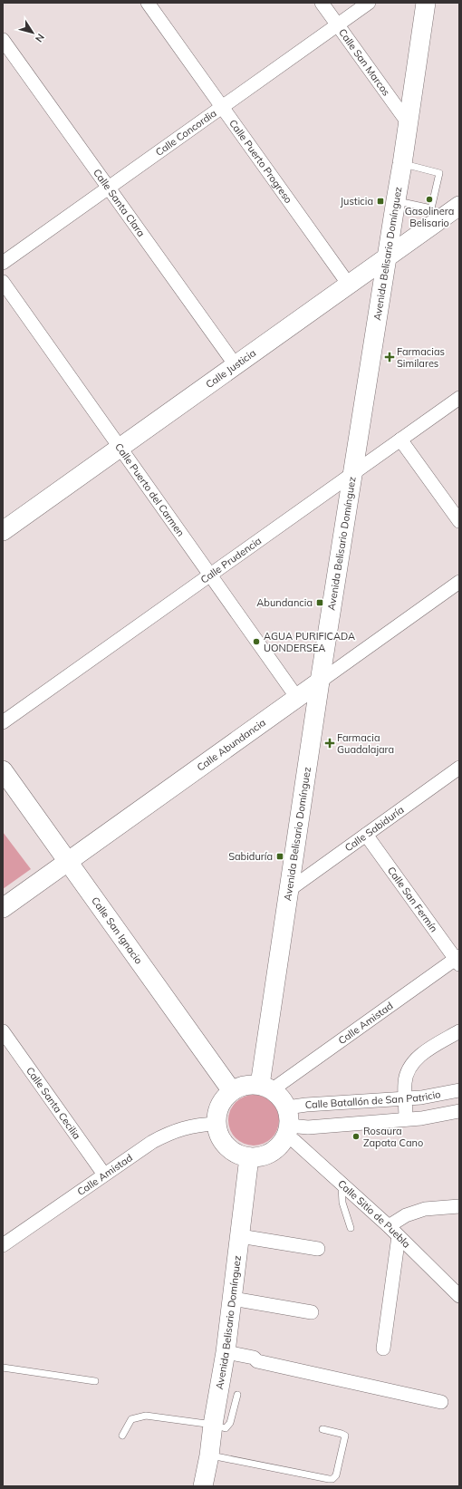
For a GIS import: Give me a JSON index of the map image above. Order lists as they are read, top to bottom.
{
  "streets": {
    "main road": [
      "Avenida Belisario Domínguez",
      "Calle Justicia",
      "Calle Abundancia",
      "Calle San Ignacio"
    ],
    "street": [
      "Calle San Marcos",
      "Calle Concordia",
      "Calle Puerto Progreso",
      "Calle Santa Clara",
      "Calle Puerto del Carmen",
      "Calle Prudencia",
      "Calle Sabiduría",
      "Calle San Fermín",
      "Calle Amistad",
      "Calle Batallón de San Patricio",
      "Calle Santa Cecilia",
      "Calle Sitio de Puebla"
    ]
  },
  "crossings": [
    ["Calle San Marcos", "Calle Concordia"],
    ["Calle San Marcos", "Avenida Belisario Domínguez"],
    ["Calle Concordia", "Calle Puerto Progreso"],
    ["Calle Concordia", "Calle Santa Clara"],
    ["Calle Puerto Progreso", "Calle Justicia"],
    ["Calle Santa Clara", "Calle Justicia"],
    ["Avenida Belisario Domínguez", "Calle Justicia"],
    ["Avenida Belisario Domínguez", "Calle Prudencia"],
    ["Avenida Belisario Domínguez", "Calle Abundancia"],
    ["Avenida Belisario Domínguez", "Calle Sabiduría"],
    ["Avenida Belisario Domínguez", "Calle San Ignacio"],
    ["Avenida Belisario Domínguez", "Calle Amistad"],
    ["Avenida Belisario Domínguez", "Calle Batallón de San Patricio"],
    ["Avenida Belisario Domínguez", "Calle Sitio de Puebla"],
    ["Calle Justicia", "Calle Puerto del Carmen"],
    ["Calle Puerto del Carmen", "Calle Prudencia"],
    ["Calle Puerto del Carmen", "Calle Abundancia"],
    ["Calle Abundancia", "Calle San Ignacio"],
    ["Calle Sabiduría", "Calle San Fermín"],
    ["Calle San Fermín", "Calle Amistad"],
    ["Calle San Ignacio", "Calle Amistad"],
    ["Calle San Ignacio", "Calle Batallón de San Patricio"],
    ["Calle San Ignacio", "Calle Sitio de Puebla"],
    ["Calle Amistad", "Calle Batallón de San Patricio"],
    ["Calle Amistad", "Calle Santa Cecilia"],
    ["Calle Amistad", "Calle Sitio de Puebla"],
    ["Calle Batallón de San Patricio", "Calle Sitio de Puebla"]
  ],
  "places": {
    "other": ["Gasolinera Belisario", "AGUA PURIFICADA UONDERSEA", "Rosaura Zapata Cano"],
    "transit": ["Justicia", "Abundancia", "Sabiduría"],
    "health": ["Farmacias Similares", "Farmacia Guadalajara"]
  },
  "north": "bottom right"
}
